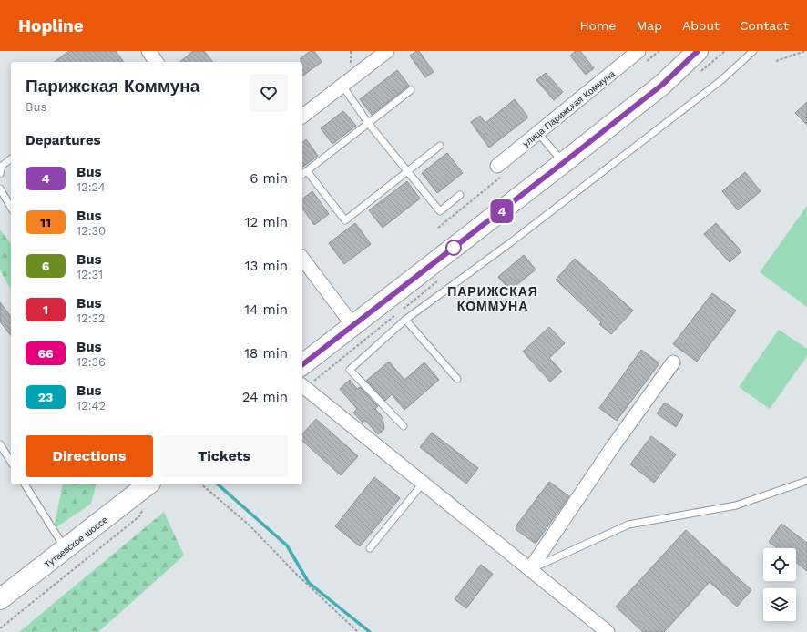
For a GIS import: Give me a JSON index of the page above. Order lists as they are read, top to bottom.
{
  "streets": {
    "main road": ["Тутаевское шоссе"],
    "street": ["улица Парижская Коммуна"]
  },
  "districts": ["ПАРИЖСКАЯ КОММУНА"],
  "lines": ["bus line 4"],
  "page": {
    "header": "Hopline",
    "nav": [
      "Home",
      "Map",
      "About",
      "Contact"
    ],
    "on_map": "4",
    "heading": [
      ["Парижская Коммуна", "Bus"],
      "Departures"
    ],
    "list": [
      {
        "mark": "4",
        "name": "Bus",
        "note": "12:24",
        "value": "6 min"
      },
      {
        "mark": "11",
        "name": "Bus",
        "note": "12:30",
        "value": "12 min"
      },
      {
        "mark": "6",
        "name": "Bus",
        "note": "12:31",
        "value": "13 min"
      },
      {
        "mark": "1",
        "name": "Bus",
        "note": "12:32",
        "value": "14 min"
      },
      {
        "mark": "66",
        "name": "Bus",
        "note": "12:36",
        "value": "18 min"
      },
      {
        "mark": "23",
        "name": "Bus",
        "note": "12:42",
        "value": "24 min"
      }
    ],
    "buttons": ["Directions", "Tickets"]
  }
}
